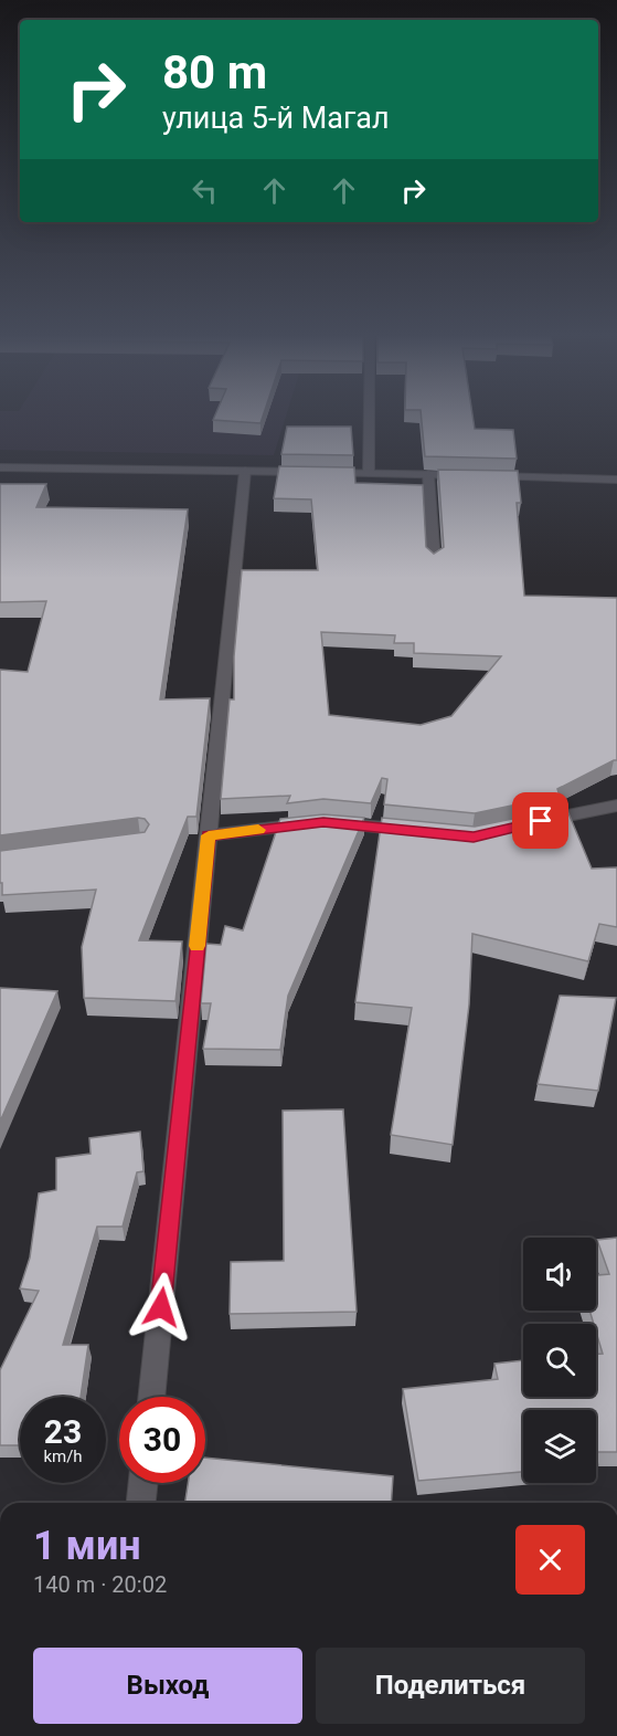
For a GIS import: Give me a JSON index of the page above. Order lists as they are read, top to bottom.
{
  "page": {
    "turn": ["80 m", "улица 5-й Магал"],
    "speed": "23 km/h",
    "limit": "30",
    "heading": ["1 мин", "140 m · 20:02"],
    "buttons": ["Выход", "Поделиться"]
  }
}
